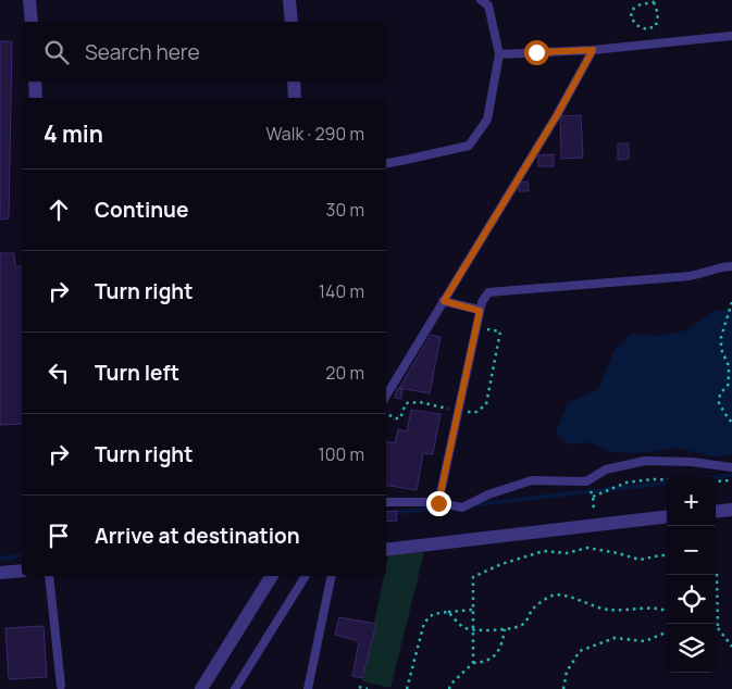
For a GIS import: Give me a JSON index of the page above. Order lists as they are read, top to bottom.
{
  "page": {
    "search": "Search here",
    "heading": ["4 min", "Walk · 290 m"],
    "list": [
      ["Continue", "30 m"],
      ["Turn right", "140 m"],
      ["Turn left", "20 m"],
      ["Turn right", "100 m"],
      "Arrive at destination"
    ],
    "map_buttons": ["+", "−"]
  }
}
